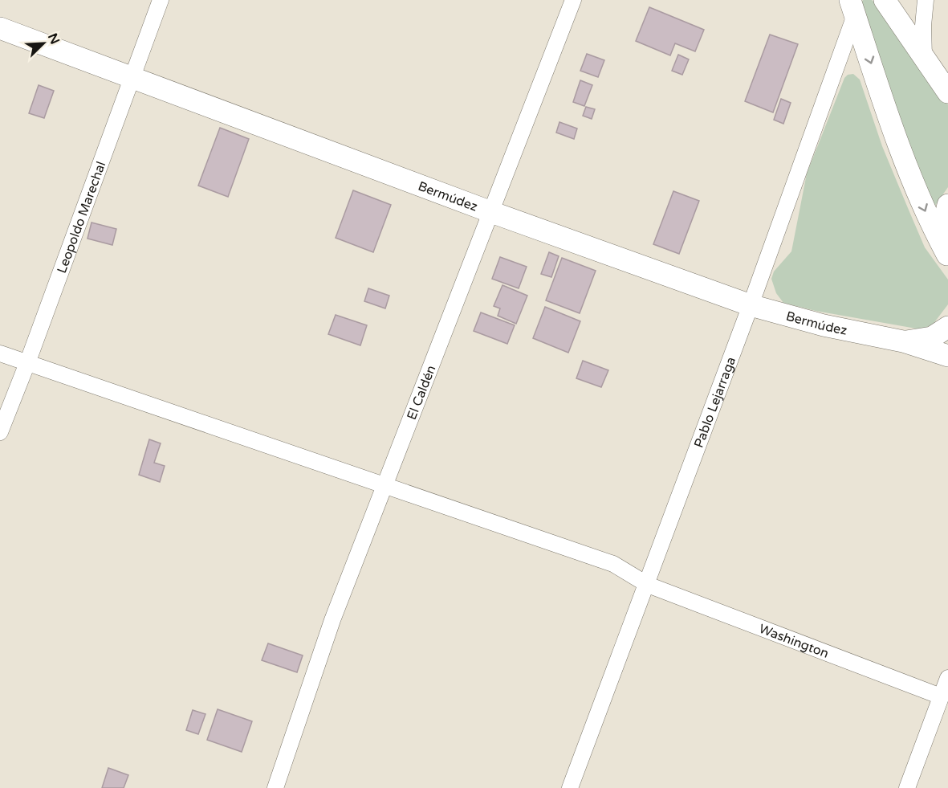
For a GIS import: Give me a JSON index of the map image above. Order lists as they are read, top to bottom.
{
  "streets": {
    "main road": ["Bermúdez"],
    "street": [
      "Leopoldo Marechal",
      "El Caldén",
      "Pablo Lejarraga",
      "Washington"
    ]
  },
  "crossings": [
    ["Bermúdez", "Leopoldo Marechal"],
    ["Bermúdez", "El Caldén"],
    ["Bermúdez", "Pablo Lejarraga"],
    ["Leopoldo Marechal", "Washington"],
    ["El Caldén", "Washington"],
    ["Pablo Lejarraga", "Washington"]
  ],
  "north": "top right"
}
